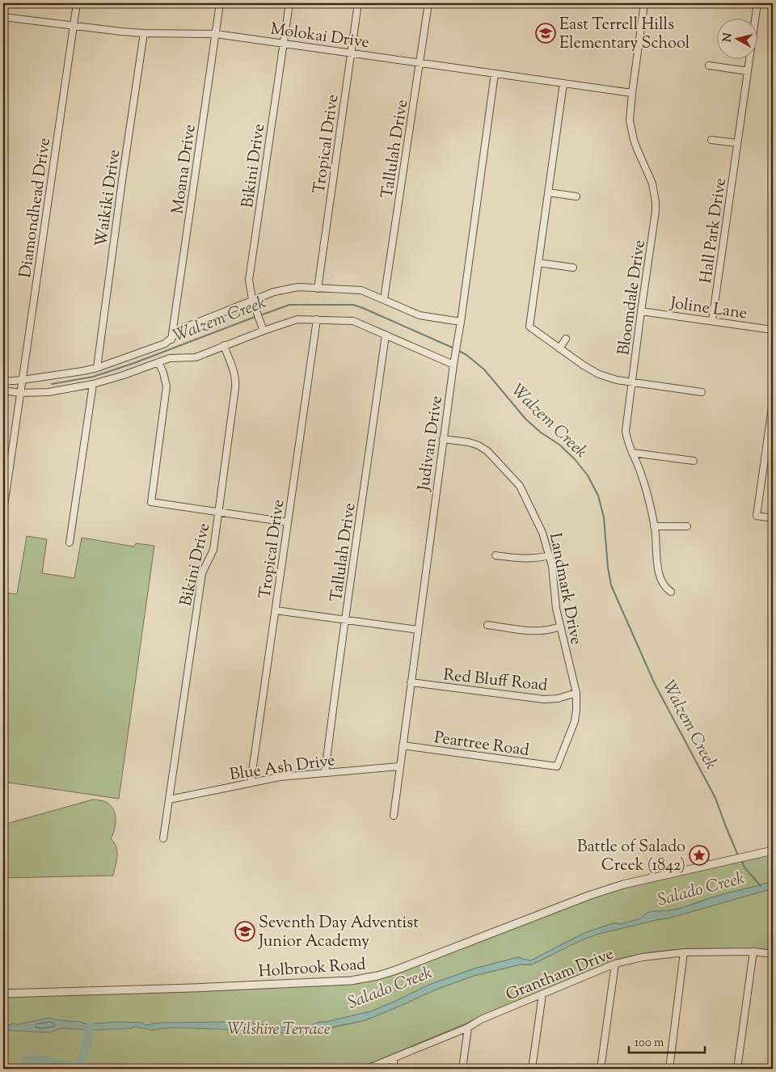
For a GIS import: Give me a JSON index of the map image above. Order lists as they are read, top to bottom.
{
  "streets": {
    "street": [
      "Molokai Drive",
      "Tropical Drive",
      "Tallulah Drive",
      "Bikini Drive",
      "Moana Drive",
      "Waikiki Drive",
      "Diamondhead Drive",
      "Hall Park Drive",
      "Bloomdale Drive",
      "Joline Lane",
      "Judivan Drive",
      "Landmark Drive",
      "Red Bluff Road",
      "Peartree Road",
      "Blue Ash Drive",
      "Holbrook Road",
      "Grantham Drive"
    ]
  },
  "crossings": [
    ["Molokai Drive", "Tropical Drive"],
    ["Molokai Drive", "Tallulah Drive"],
    ["Molokai Drive", "Bikini Drive"],
    ["Molokai Drive", "Moana Drive"],
    ["Molokai Drive", "Waikiki Drive"],
    ["Molokai Drive", "Diamondhead Drive"],
    ["Molokai Drive", "Bloomdale Drive"],
    ["Molokai Drive", "Judivan Drive"],
    ["Tropical Drive", "Blue Ash Drive"],
    ["Tallulah Drive", "Blue Ash Drive"],
    ["Bikini Drive", "Blue Ash Drive"],
    ["Hall Park Drive", "Joline Lane"],
    ["Bloomdale Drive", "Joline Lane"],
    ["Judivan Drive", "Landmark Drive"],
    ["Judivan Drive", "Red Bluff Road"],
    ["Judivan Drive", "Peartree Road"],
    ["Judivan Drive", "Blue Ash Drive"],
    ["Landmark Drive", "Red Bluff Road"],
    ["Landmark Drive", "Peartree Road"]
  ],
  "water": ["Walzem Creek", "Salado Creek"],
  "parks": ["Wilshire Terrace"],
  "places": {
    "school or university": ["East Terrell Hills Elementary School", "Seventh Day Adventist Junior Academy"],
    "place": ["Battle of Salado Creek (1842)"]
  },
  "scale_bar": "100 m",
  "north": "left"
}
